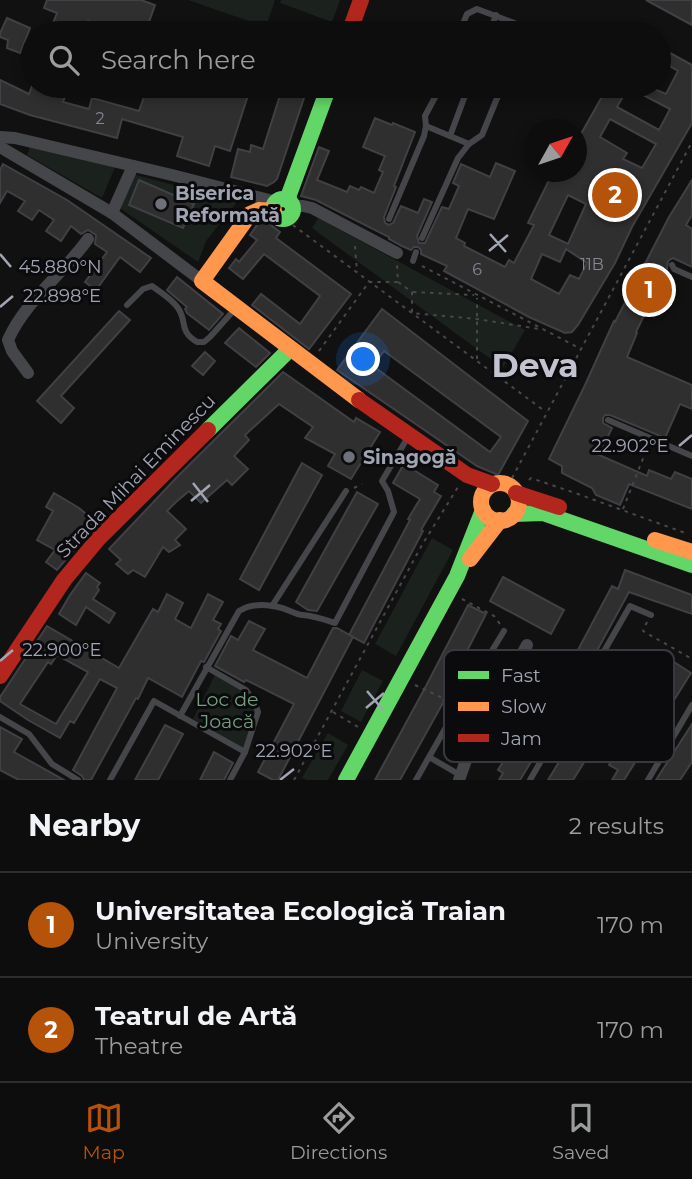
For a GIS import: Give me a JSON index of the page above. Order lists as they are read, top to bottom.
{
  "streets": {
    "street": ["Strada Mihai Eminescu"]
  },
  "districts": ["Deva"],
  "parks": ["Loc de Joacă"],
  "places": ["Biserica Reformată", "Sinagogă"],
  "house_numbers": ["2", "11B", "6"],
  "legend": ["Fast", "Slow", "Jam"],
  "north": "top right",
  "page": {
    "search": "Search here",
    "pins": ["2", "1"],
    "heading": ["Nearby", "2 results"],
    "list": [
      {
        "mark": "1",
        "name": "Universitatea Ecologică Traian",
        "note": "University",
        "value": "170 m"
      },
      {
        "mark": "2",
        "name": "Teatrul de Artă",
        "note": "Theatre",
        "value": "170 m"
      }
    ],
    "nav": ["Map", "Directions", "Saved"]
  },
  "coordinates": [
    "45.880°N",
    "22.898°E",
    "22.902°E",
    "22.900°E"
  ]
}
